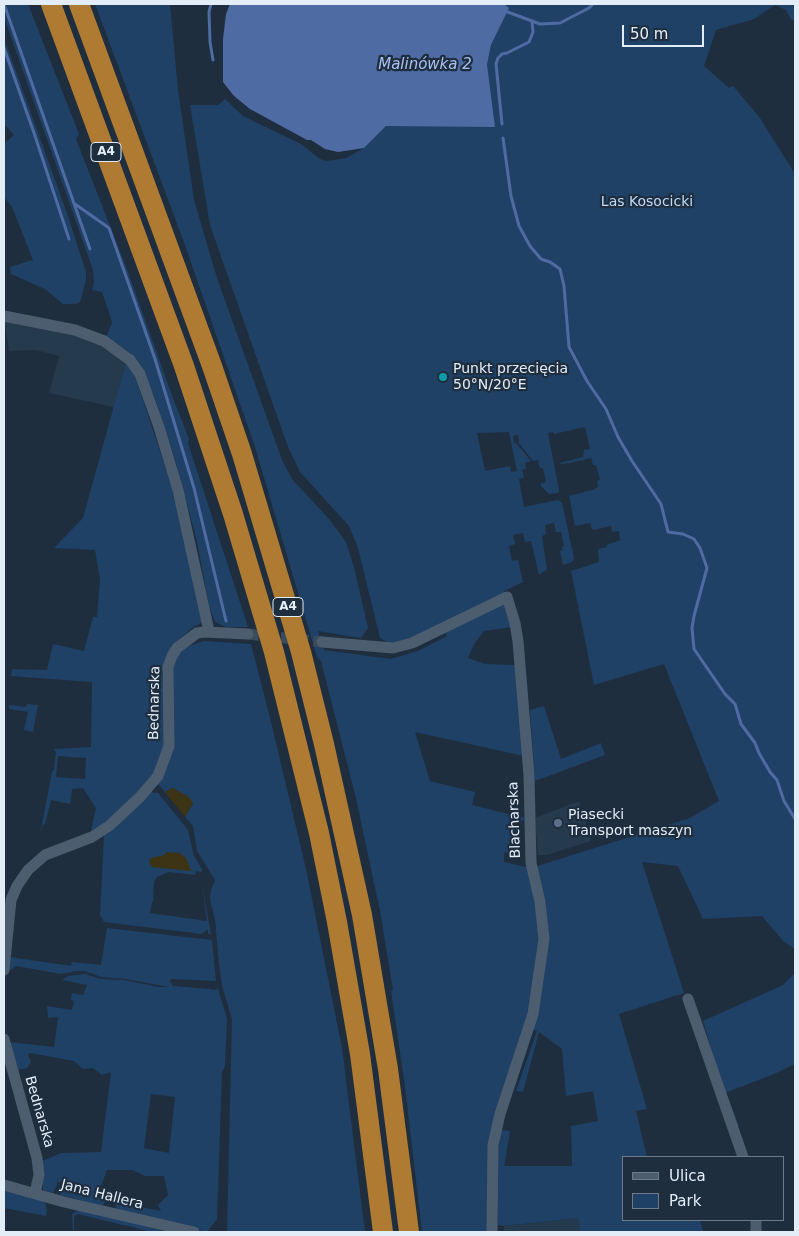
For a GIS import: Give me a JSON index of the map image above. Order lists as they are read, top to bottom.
{
  "streets": {
    "highway": ["A4"],
    "street": ["Bednarska", "Blacharska", "Jana Hallera"]
  },
  "crossings": [
    ["Bednarska", "Jana Hallera"]
  ],
  "water": ["Malinówka 2"],
  "parks": ["Las Kosocicki"],
  "places": ["Punkt przecięcia 50°N/20°E", "Piasecki Transport maszyn"],
  "legend": ["Ulica", "Park"],
  "scale_bar": "50 m"
}
